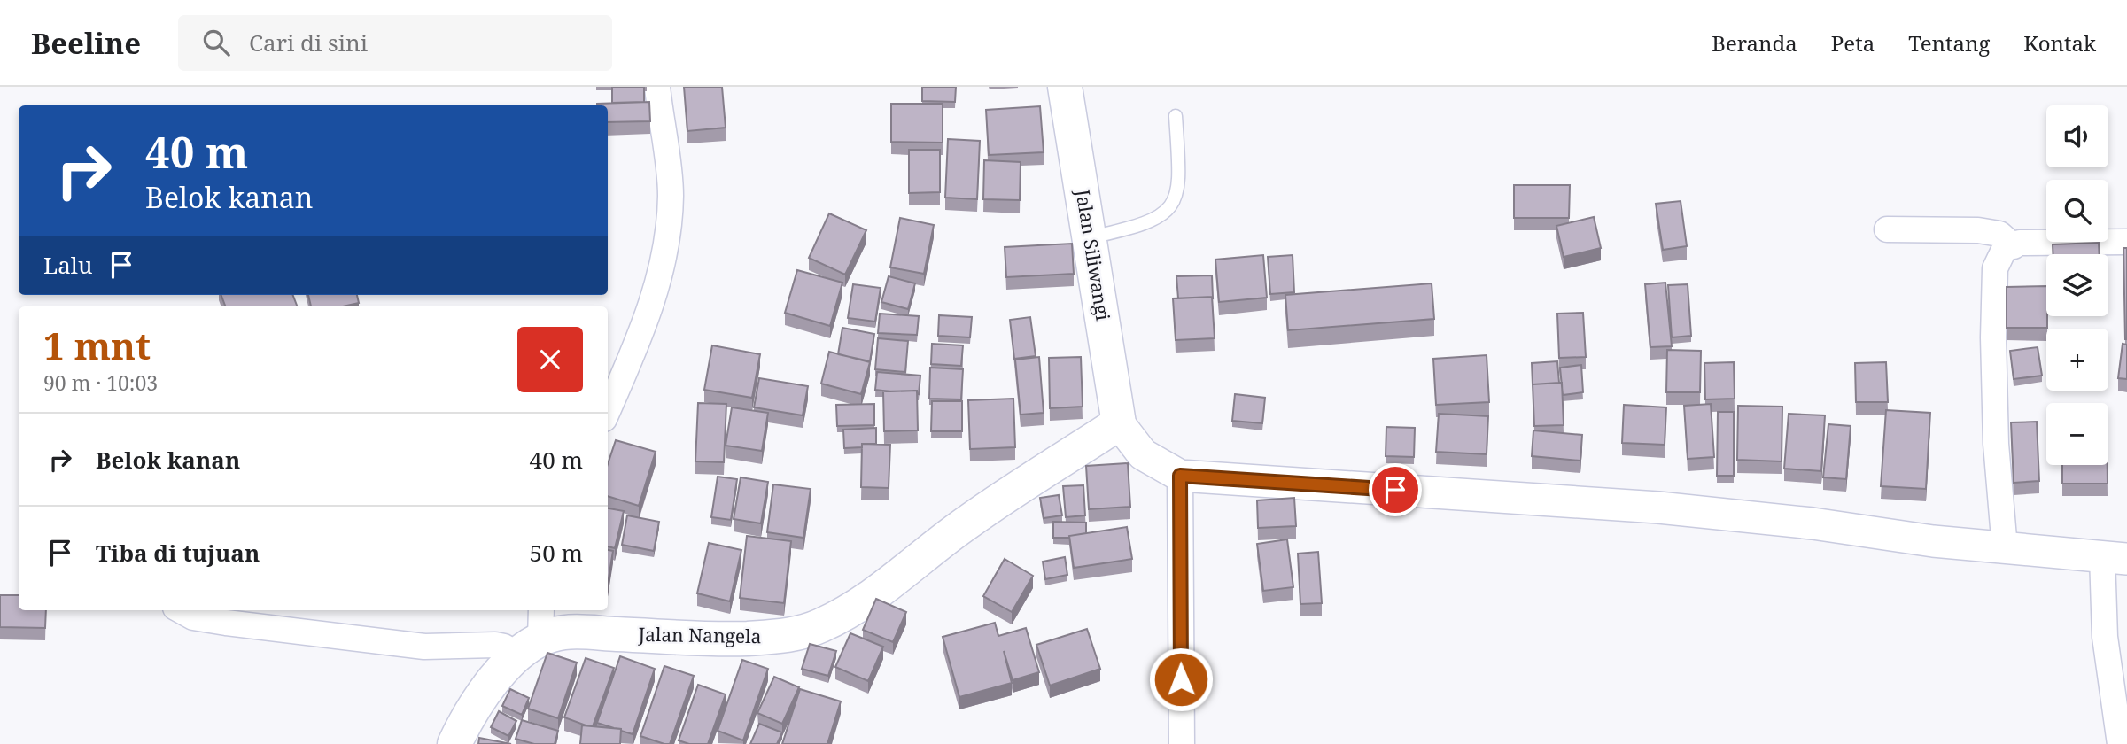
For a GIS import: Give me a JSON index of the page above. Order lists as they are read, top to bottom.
{
  "streets": {
    "main road": ["Jalan Siliwangi", "Jalan Nangela"]
  },
  "crossings": [
    ["Jalan Siliwangi", "Jalan Nangela"]
  ],
  "page": {
    "header": "Beeline",
    "search": "Cari di sini",
    "nav": [
      "Beranda",
      "Peta",
      "Tentang",
      "Kontak"
    ],
    "map_buttons": ["+", "−"],
    "turn": ["40 m", "Belok kanan"],
    "then": "Lalu",
    "heading": ["1 mnt", "90 m · 10:03"],
    "list": [
      {
        "name": "Belok kanan",
        "value": "40 m"
      },
      {
        "name": "Tiba di tujuan",
        "value": "50 m"
      }
    ]
  }
}
